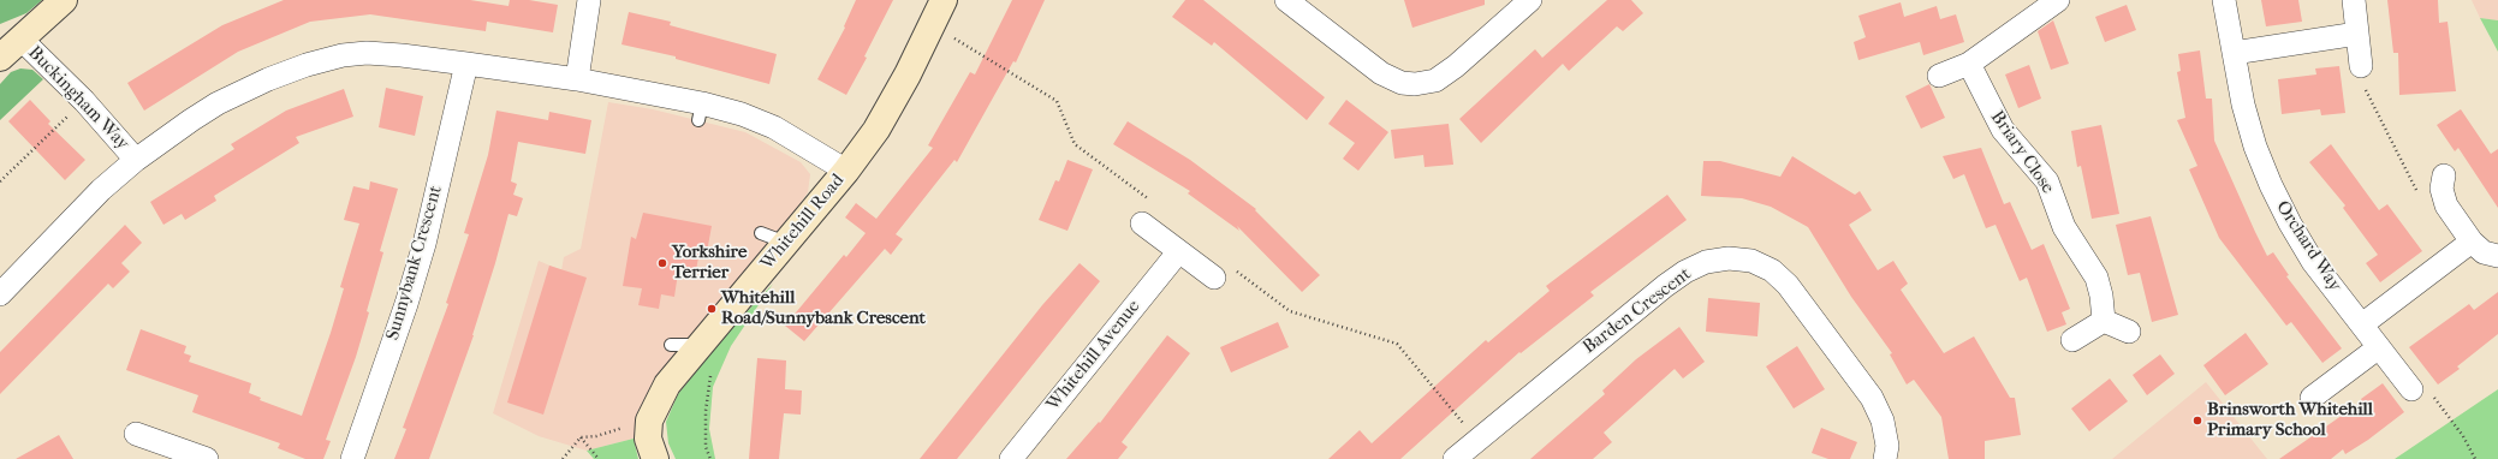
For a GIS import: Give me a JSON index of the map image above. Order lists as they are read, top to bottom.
{
  "streets": {
    "street": [
      "Buckingham Way",
      "Briary Close",
      "Whitehill Road",
      "Orchard Way",
      "Sunnybank Crescent",
      "Barden Crescent",
      "Whitehill Avenue"
    ]
  },
  "places": ["Yorkshire Terrier", "Whitehill Road/Sunnybank Crescent", "Brinsworth Whitehill Primary School"]
}
